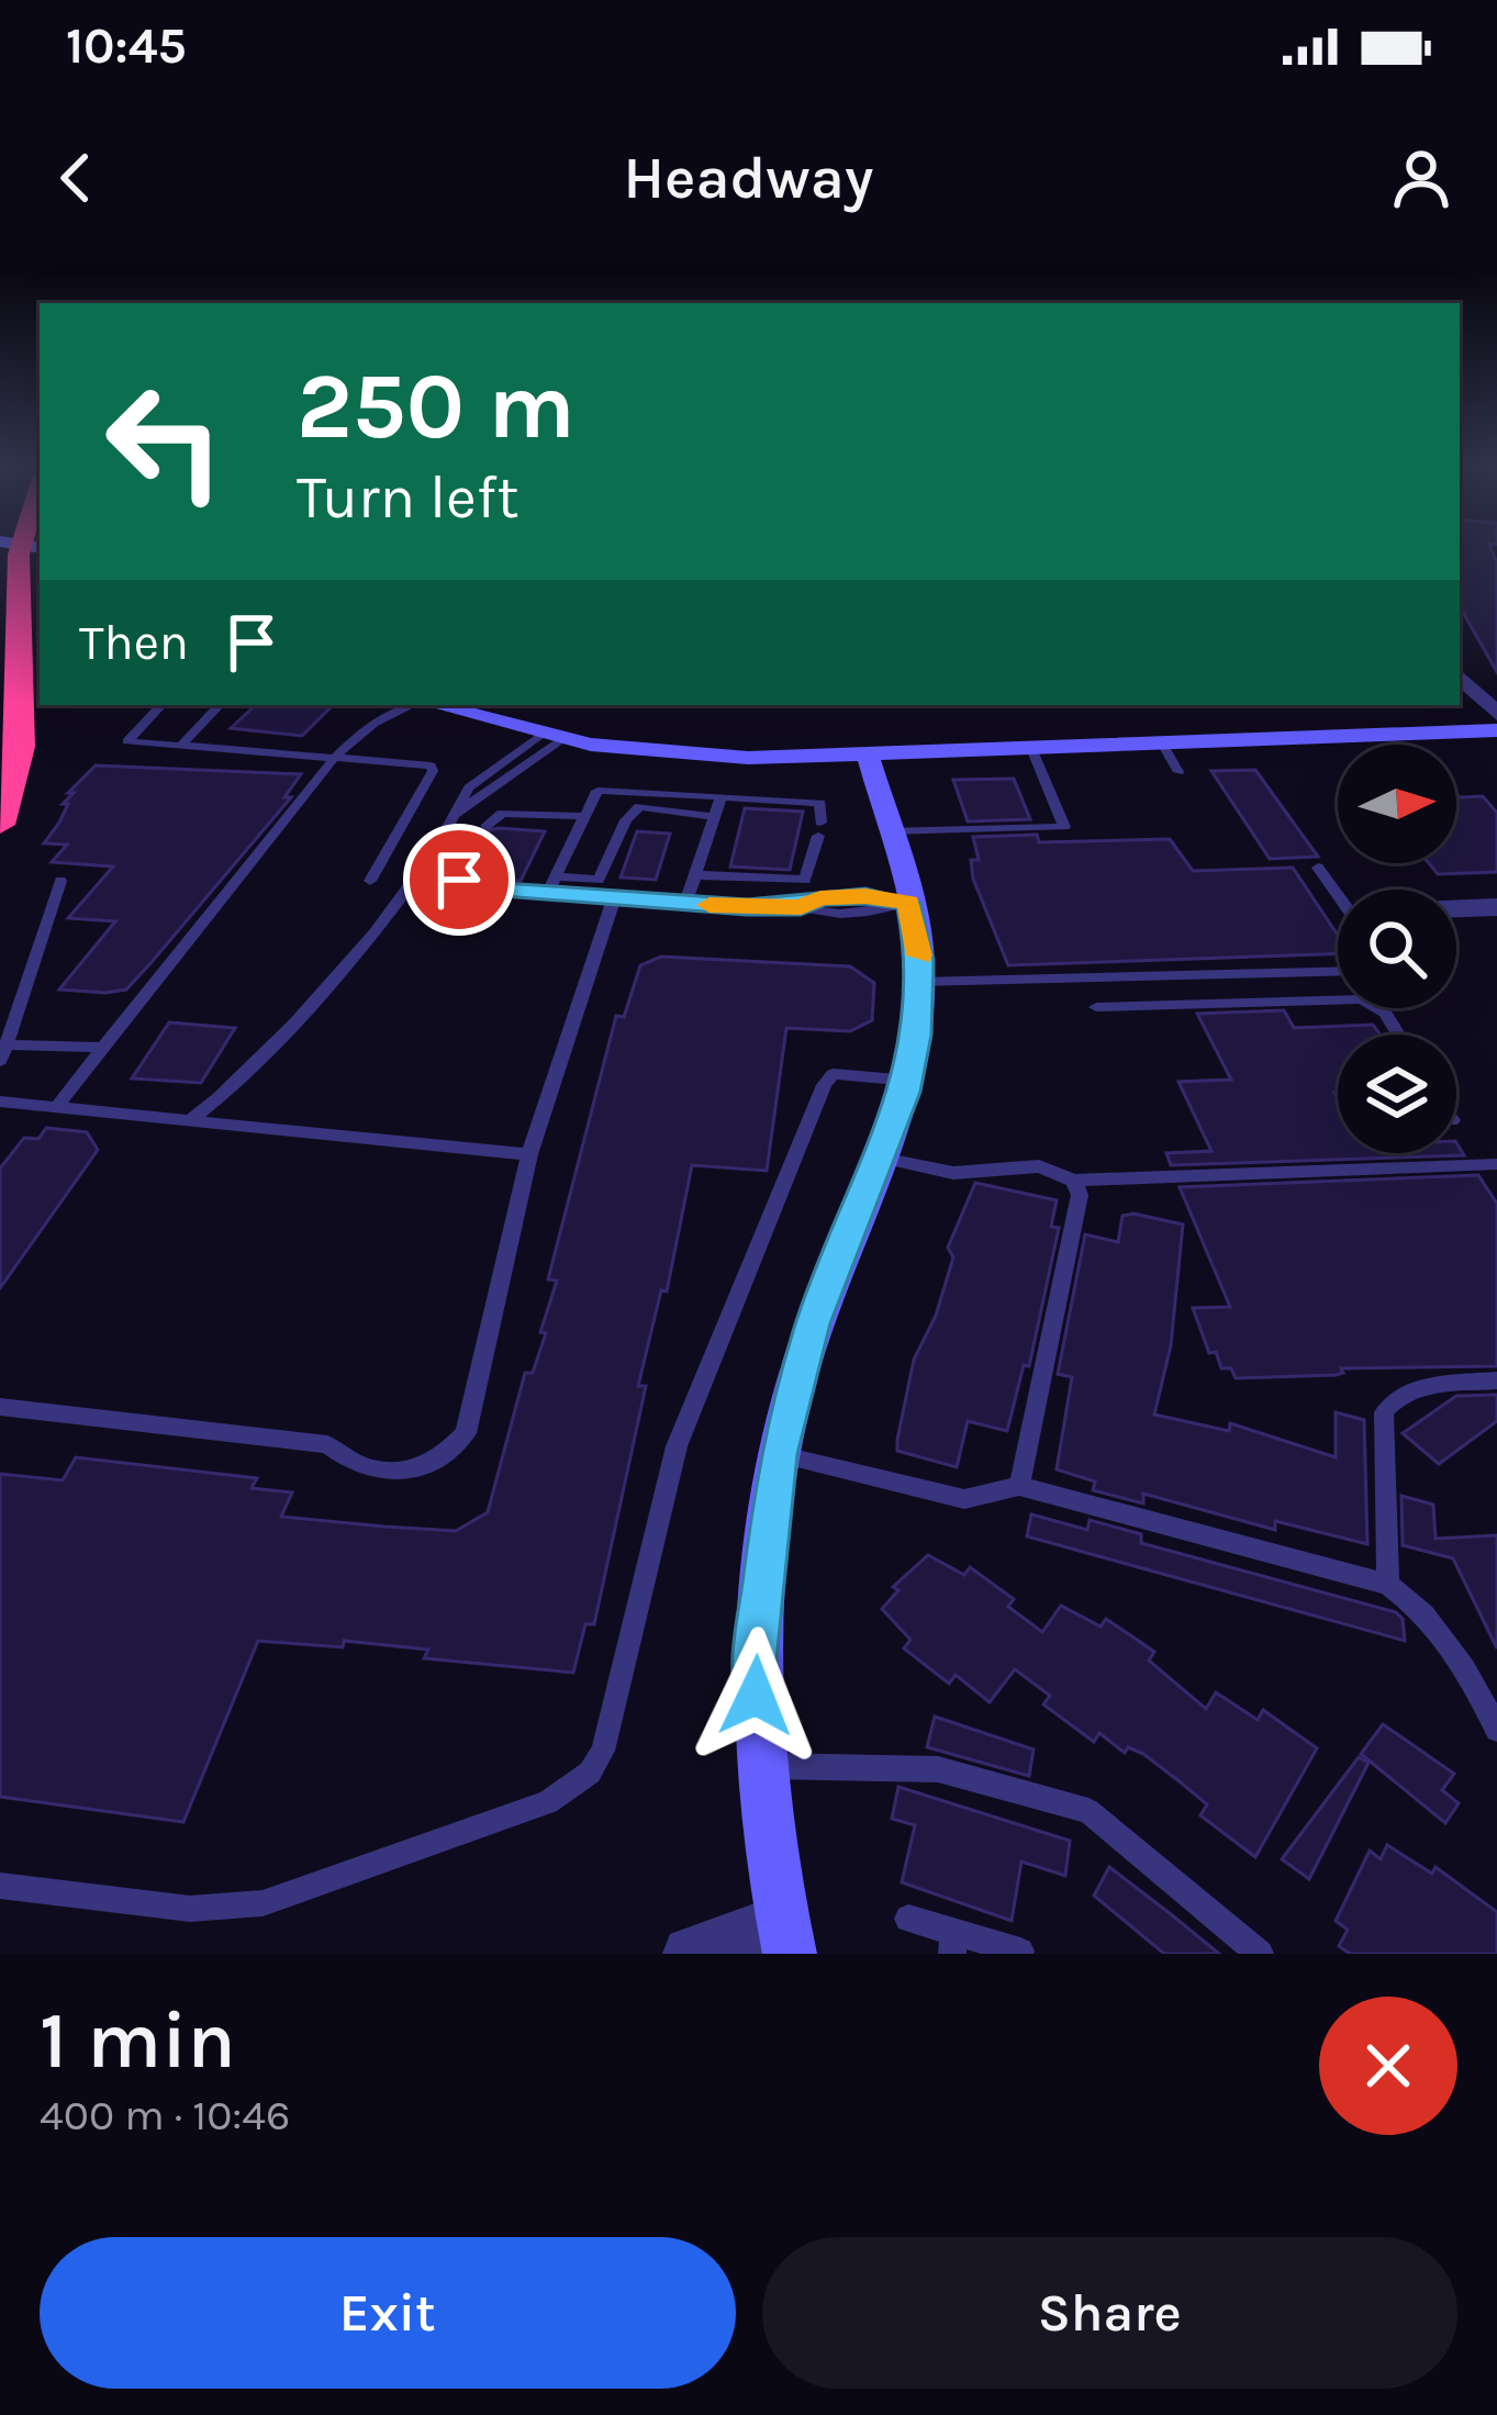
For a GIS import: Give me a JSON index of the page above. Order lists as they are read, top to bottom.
{
  "north": "right",
  "page": {
    "status": "10:45",
    "header": "Headway",
    "turn": ["250 m", "Turn left"],
    "then": "Then",
    "heading": ["1 min", "400 m · 10:46"],
    "buttons": ["Exit", "Share"]
  }
}
